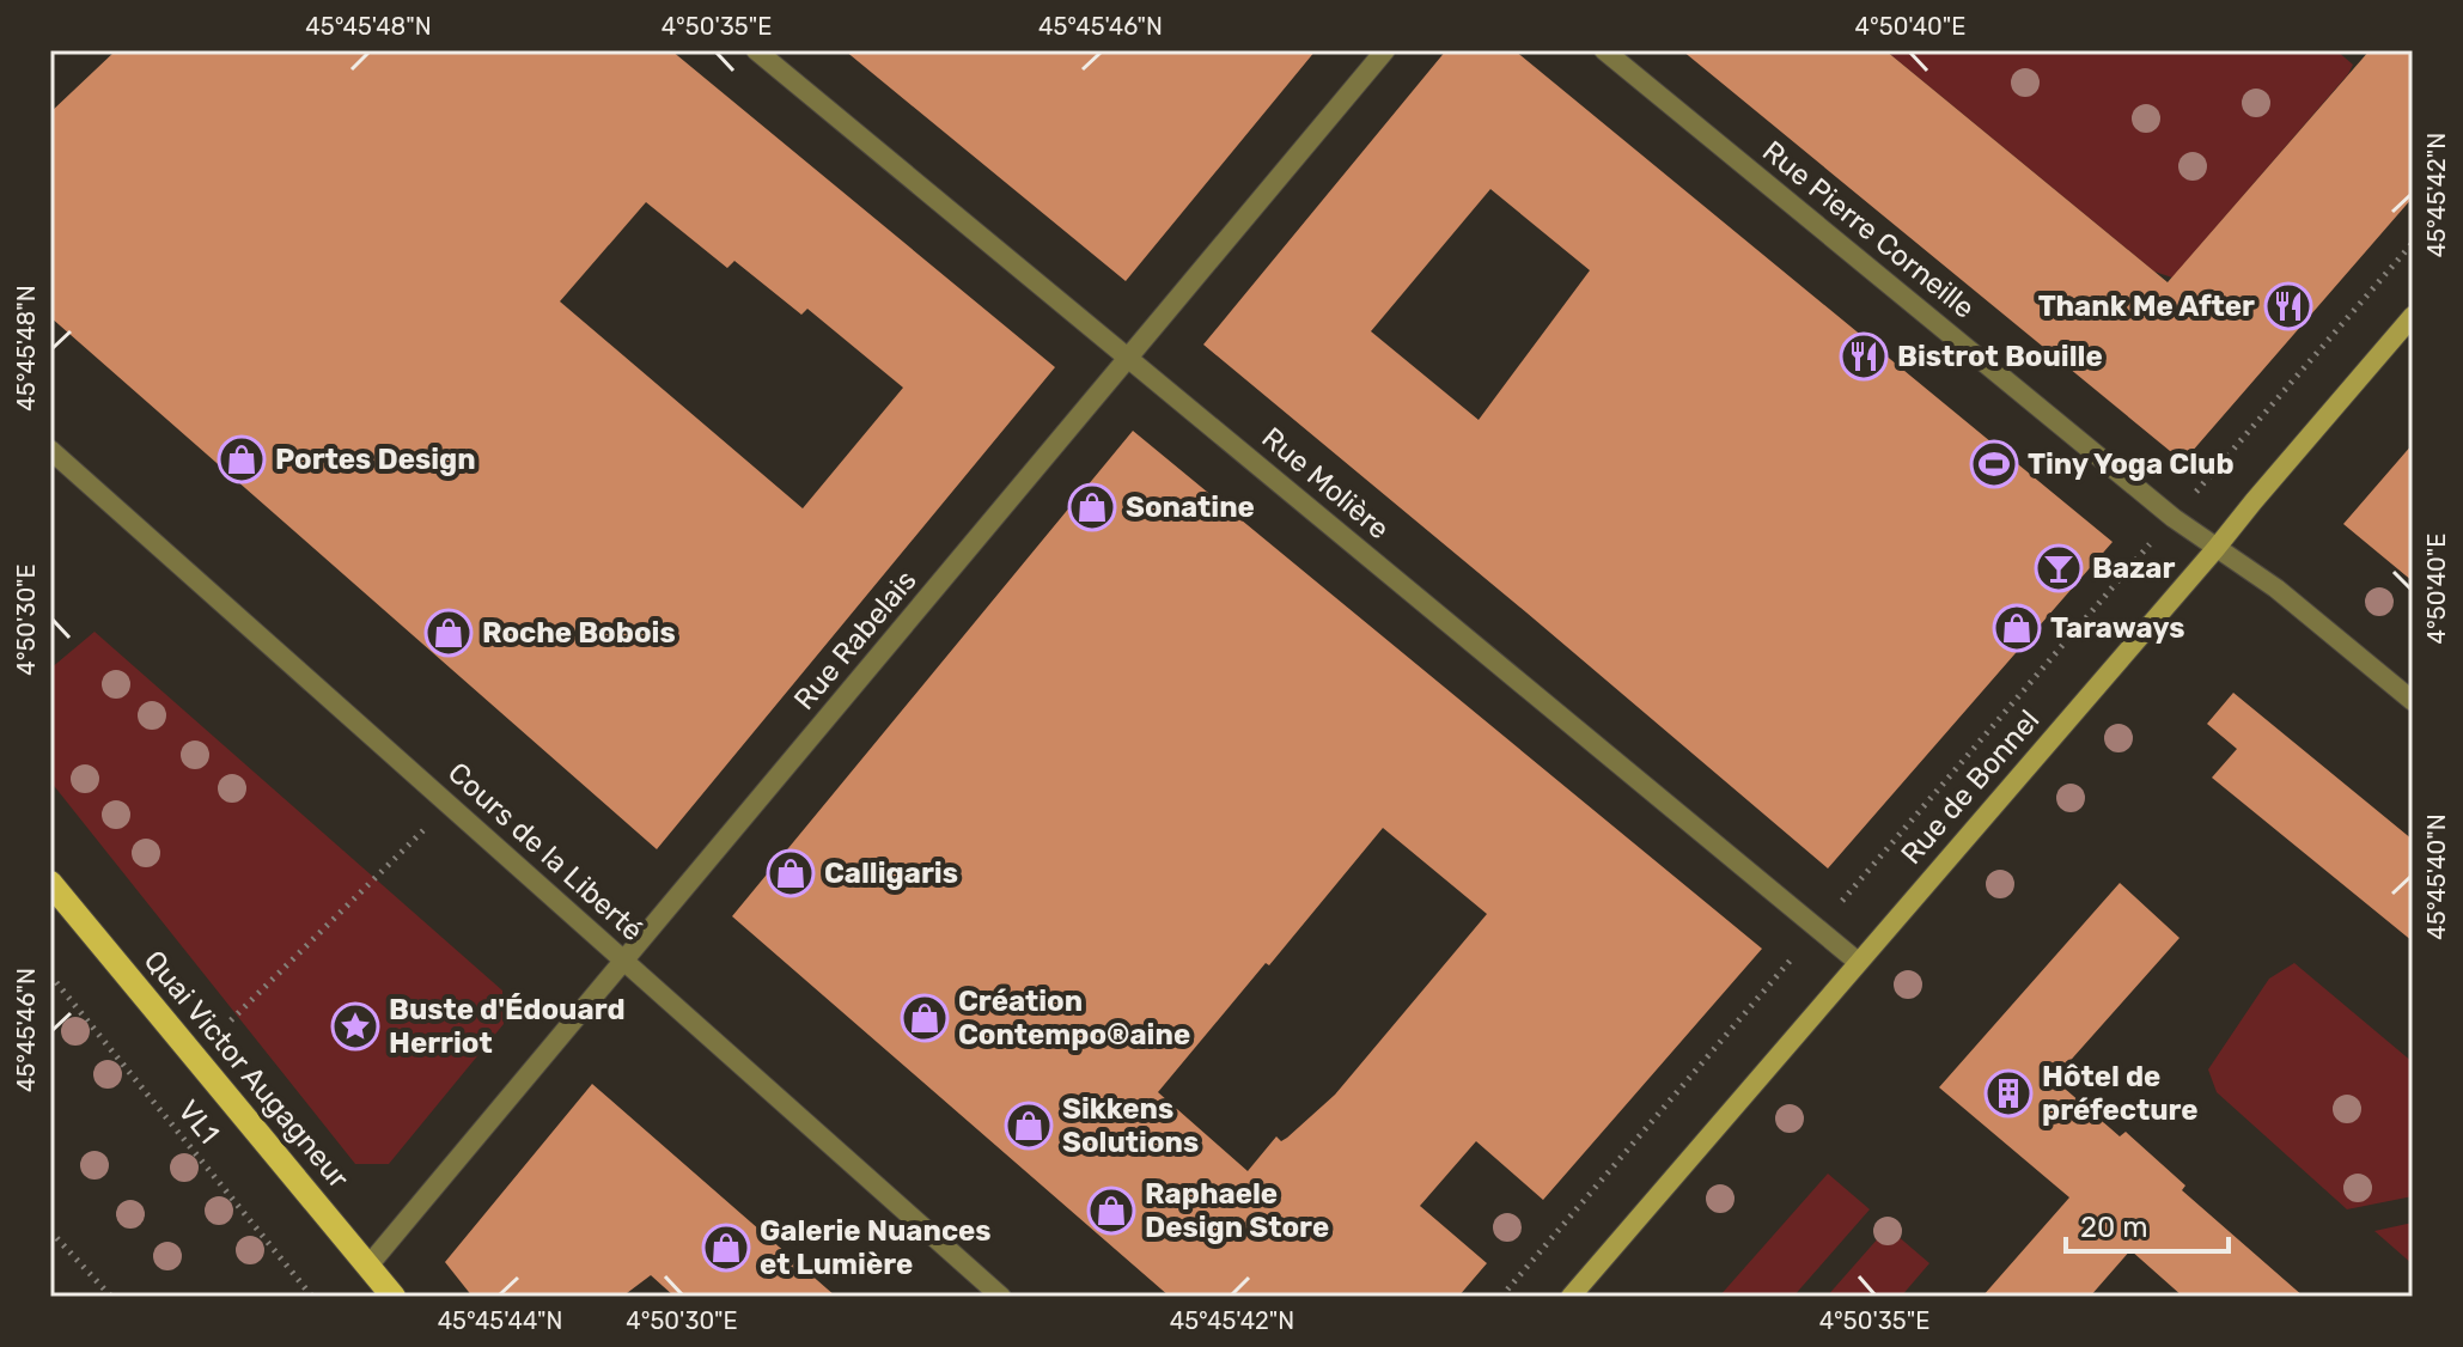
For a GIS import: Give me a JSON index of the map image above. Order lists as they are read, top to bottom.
{
  "streets": {
    "main road": ["Rue de Bonnel", "Quai Victor Augagneur"],
    "street": [
      "Rue Pierre Corneille",
      "Rue Molière",
      "Rue Rabelais",
      "Cours de la Liberté"
    ],
    "path": ["VL1"]
  },
  "crossings": [
    ["Rue Pierre Corneille", "Rue de Bonnel"],
    ["Rue Molière", "Rue Rabelais"],
    ["Rue Molière", "Rue de Bonnel"],
    ["Rue Rabelais", "Cours de la Liberté"],
    ["Rue Rabelais", "Quai Victor Augagneur"]
  ],
  "places": {
    "restaurant": ["Thank Me After", "Bistrot Bouille"],
    "shop": [
      "Portes Design",
      "Sonatine",
      "Taraways",
      "Roche Bobois",
      "Calligaris",
      "Création Contempo®aine",
      "Sikkens Solutions",
      "Raphaele Design Store",
      "Galerie Nuances et Lumière"
    ],
    "sports": ["Tiny Yoga Club"],
    "bar": ["Bazar"],
    "place": ["Buste d'Édouard Herriot"],
    "building": ["Hôtel de préfecture"]
  },
  "scale_bar": "20 m",
  "coordinates": [
    "45°45'48\"N",
    "4°50'35\"E",
    "45°45'46\"N",
    "4°50'40\"E",
    "45°45'42\"N",
    "4°50'30\"E",
    "45°45'40\"N",
    "45°45'44\"N"
  ]
}
